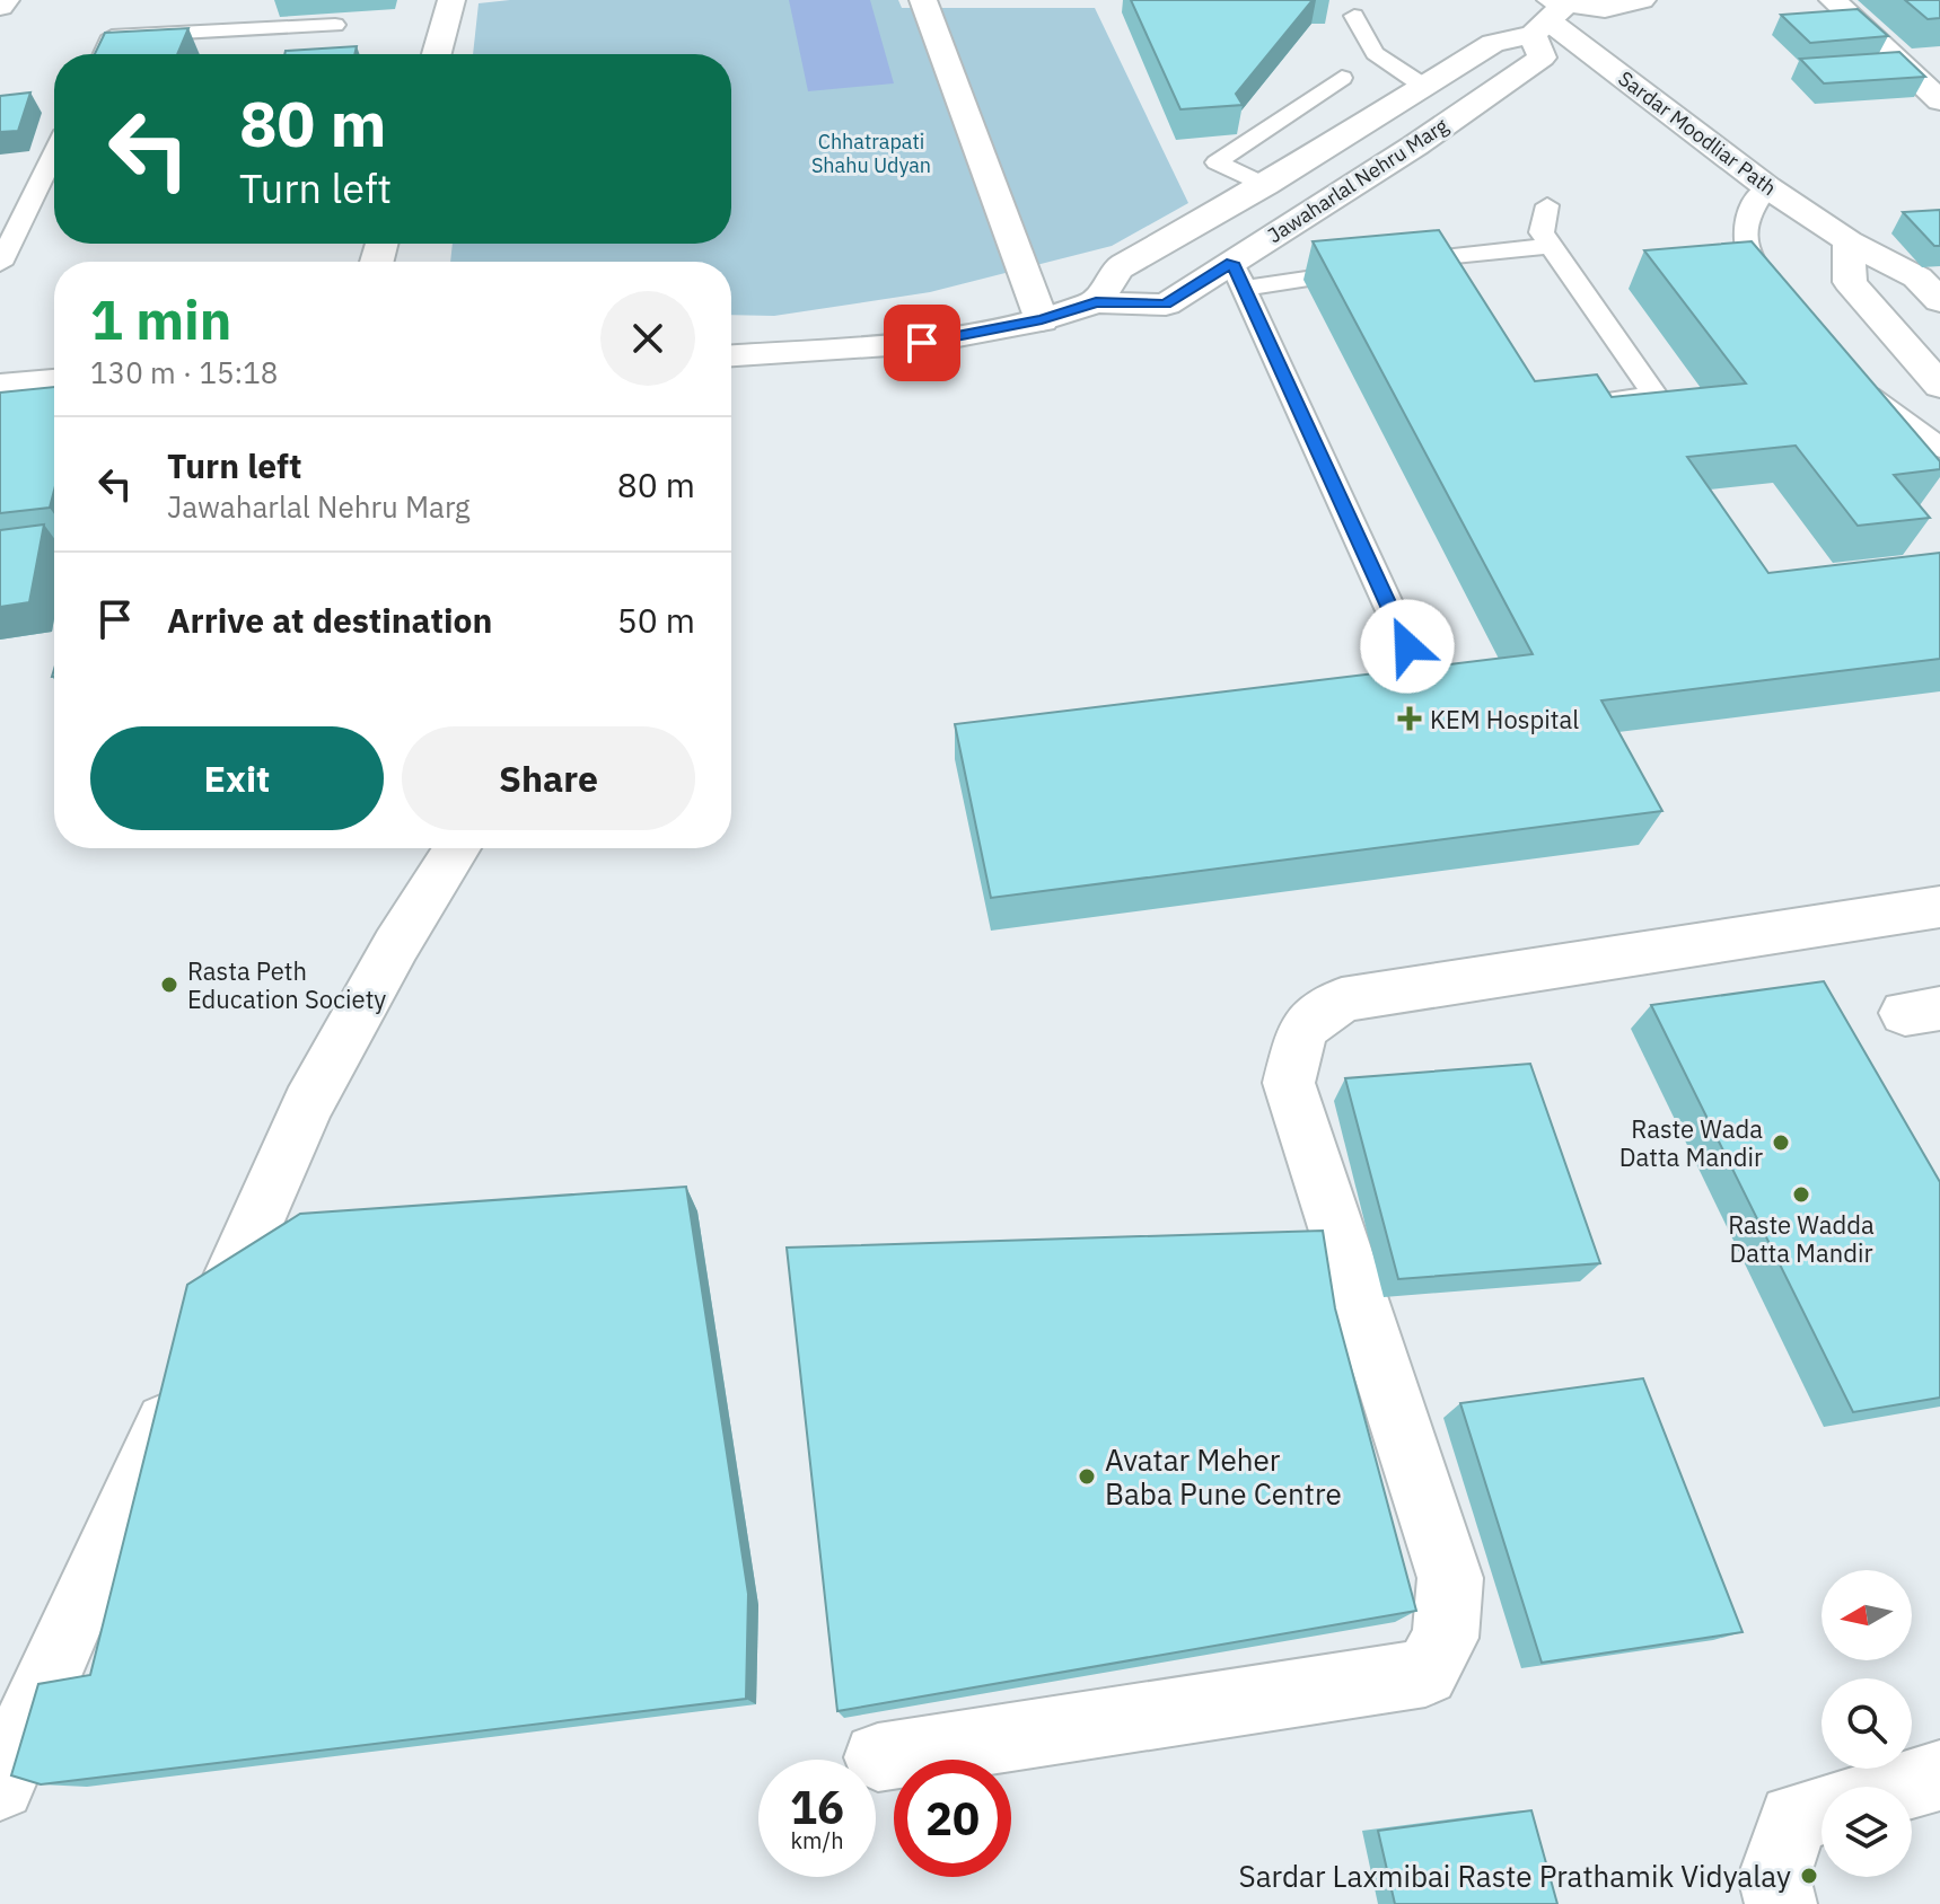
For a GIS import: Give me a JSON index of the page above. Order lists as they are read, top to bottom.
{
  "streets": {
    "street": ["Sardar Moodliar Path", "Jawaharlal Nehru Marg"]
  },
  "crossings": [
    ["Sardar Moodliar Path", "Jawaharlal Nehru Marg"]
  ],
  "parks": ["Chhatrapati Shahu Udyan"],
  "places": {
    "health": ["KEM Hospital"],
    "other": [
      "Rasta Peth Education Society",
      "Raste Wada Datta Mandir",
      "Raste Wadda Datta Mandir",
      "Avatar Meher Baba Pune Centre",
      "Sardar Laxmibai Raste Prathamik Vidyalay"
    ]
  },
  "north": "left",
  "page": {
    "turn": ["80 m", "Turn left"],
    "heading": ["1 min", "130 m · 15:18"],
    "list": [
      {
        "name": "Turn left",
        "note": "Jawaharlal Nehru Marg",
        "value": "80 m"
      },
      {
        "name": "Arrive at destination",
        "value": "50 m"
      }
    ],
    "buttons": ["Exit", "Share"],
    "speed": "16 km/h",
    "limit": "20"
  }
}
